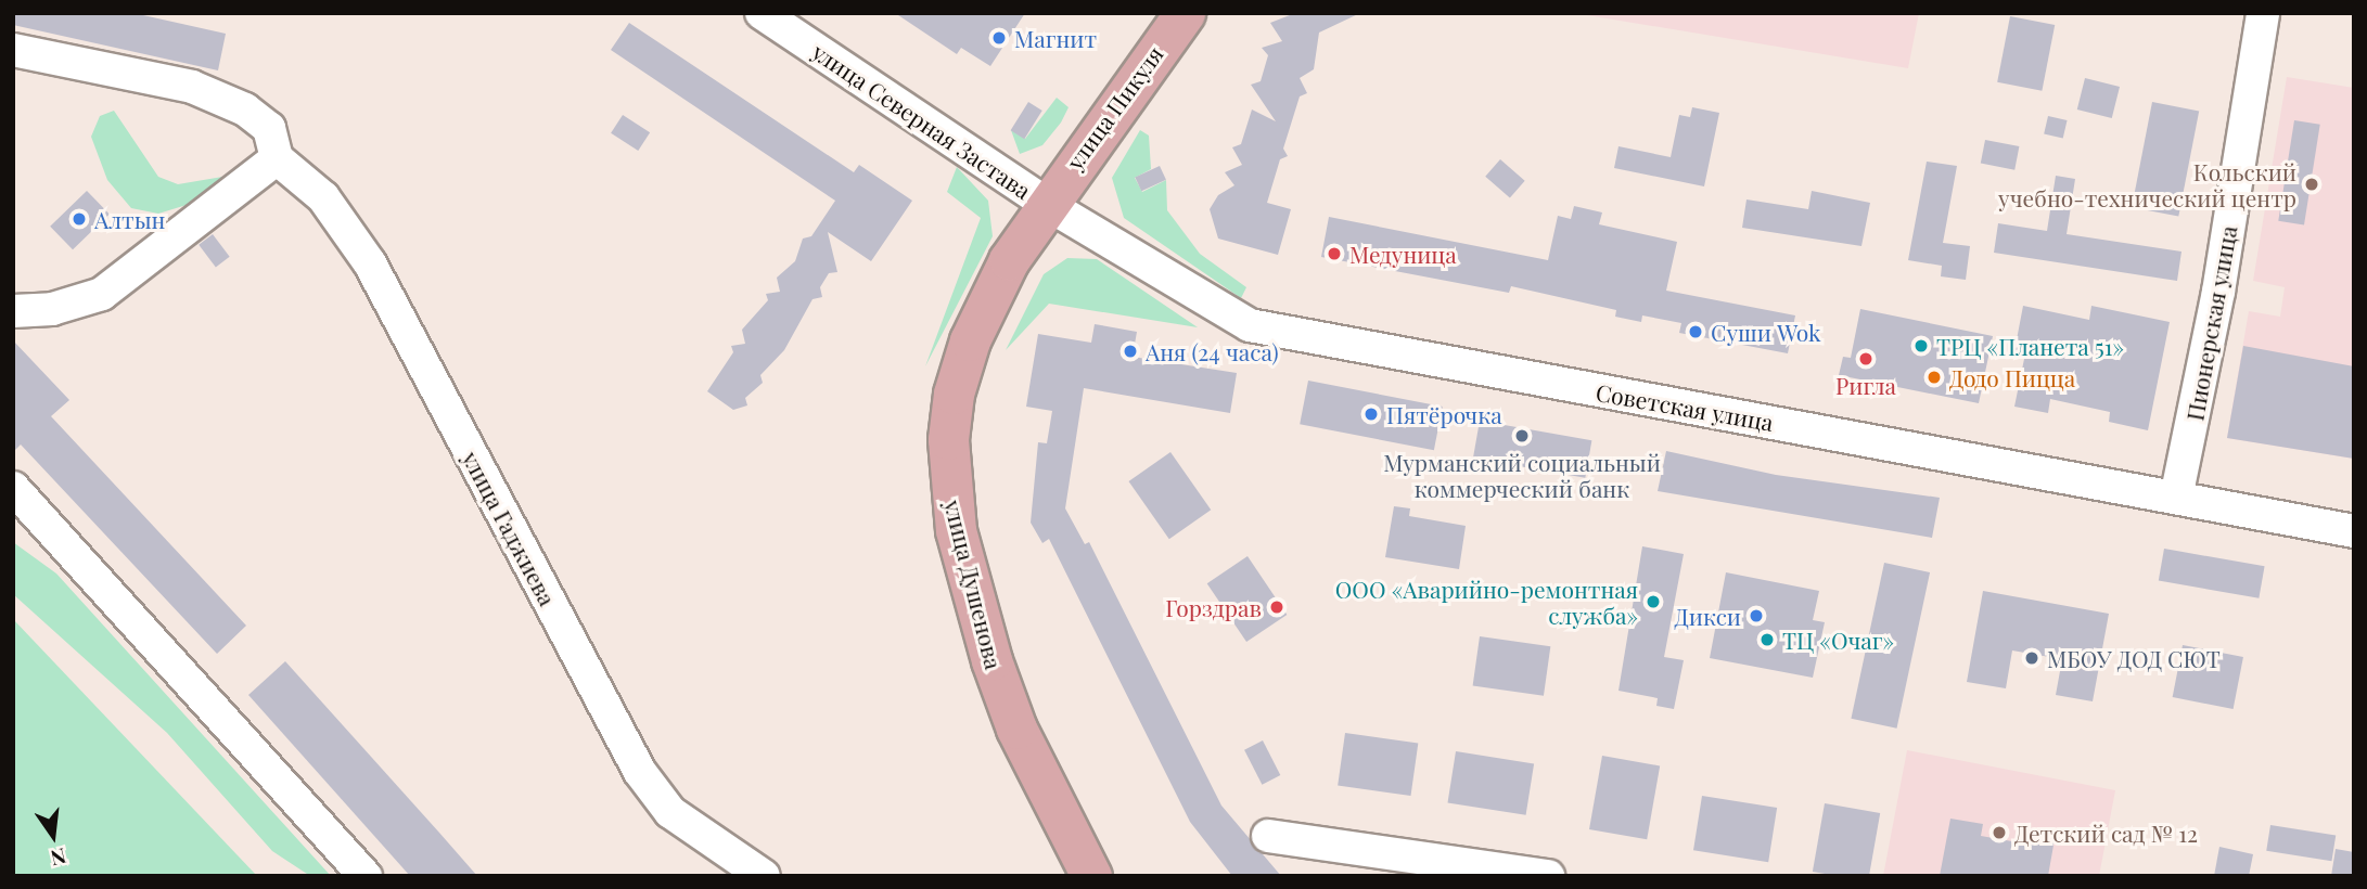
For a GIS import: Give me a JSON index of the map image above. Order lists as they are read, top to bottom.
{
  "streets": {
    "main road": ["улица Пикуля", "улица Душенова"],
    "street": [
      "улица Северная Застава",
      "Пионерская улица",
      "Советская улица",
      "улица Гаджиева"
    ]
  },
  "crossings": [
    ["улица Пикуля", "улица Северная Застава"],
    ["улица Пикуля", "Советская улица"],
    ["улица Пикуля", "улица Душенова"],
    ["улица Северная Застава", "Советская улица"],
    ["улица Северная Застава", "улица Душенова"],
    ["Пионерская улица", "Советская улица"],
    ["Советская улица", "улица Душенова"]
  ],
  "places": [
    "Магнит",
    "Кольский учебно-технический центр",
    "Алтын",
    "Медуница",
    "Суши Wok",
    "ТРЦ «Планета 51»",
    "Аня (24 часа)",
    "Ригла",
    "Додо Пицца",
    "Пятёрочка",
    "Мурманский социальный коммерческий банк",
    "ООО «Аварийно-ремонтная служба»",
    "Горздрав",
    "Дикси",
    "ТЦ «Очаг»",
    "МБОУ ДОД СЮТ",
    "Детский сад № 12"
  ],
  "north": "bottom"
}
